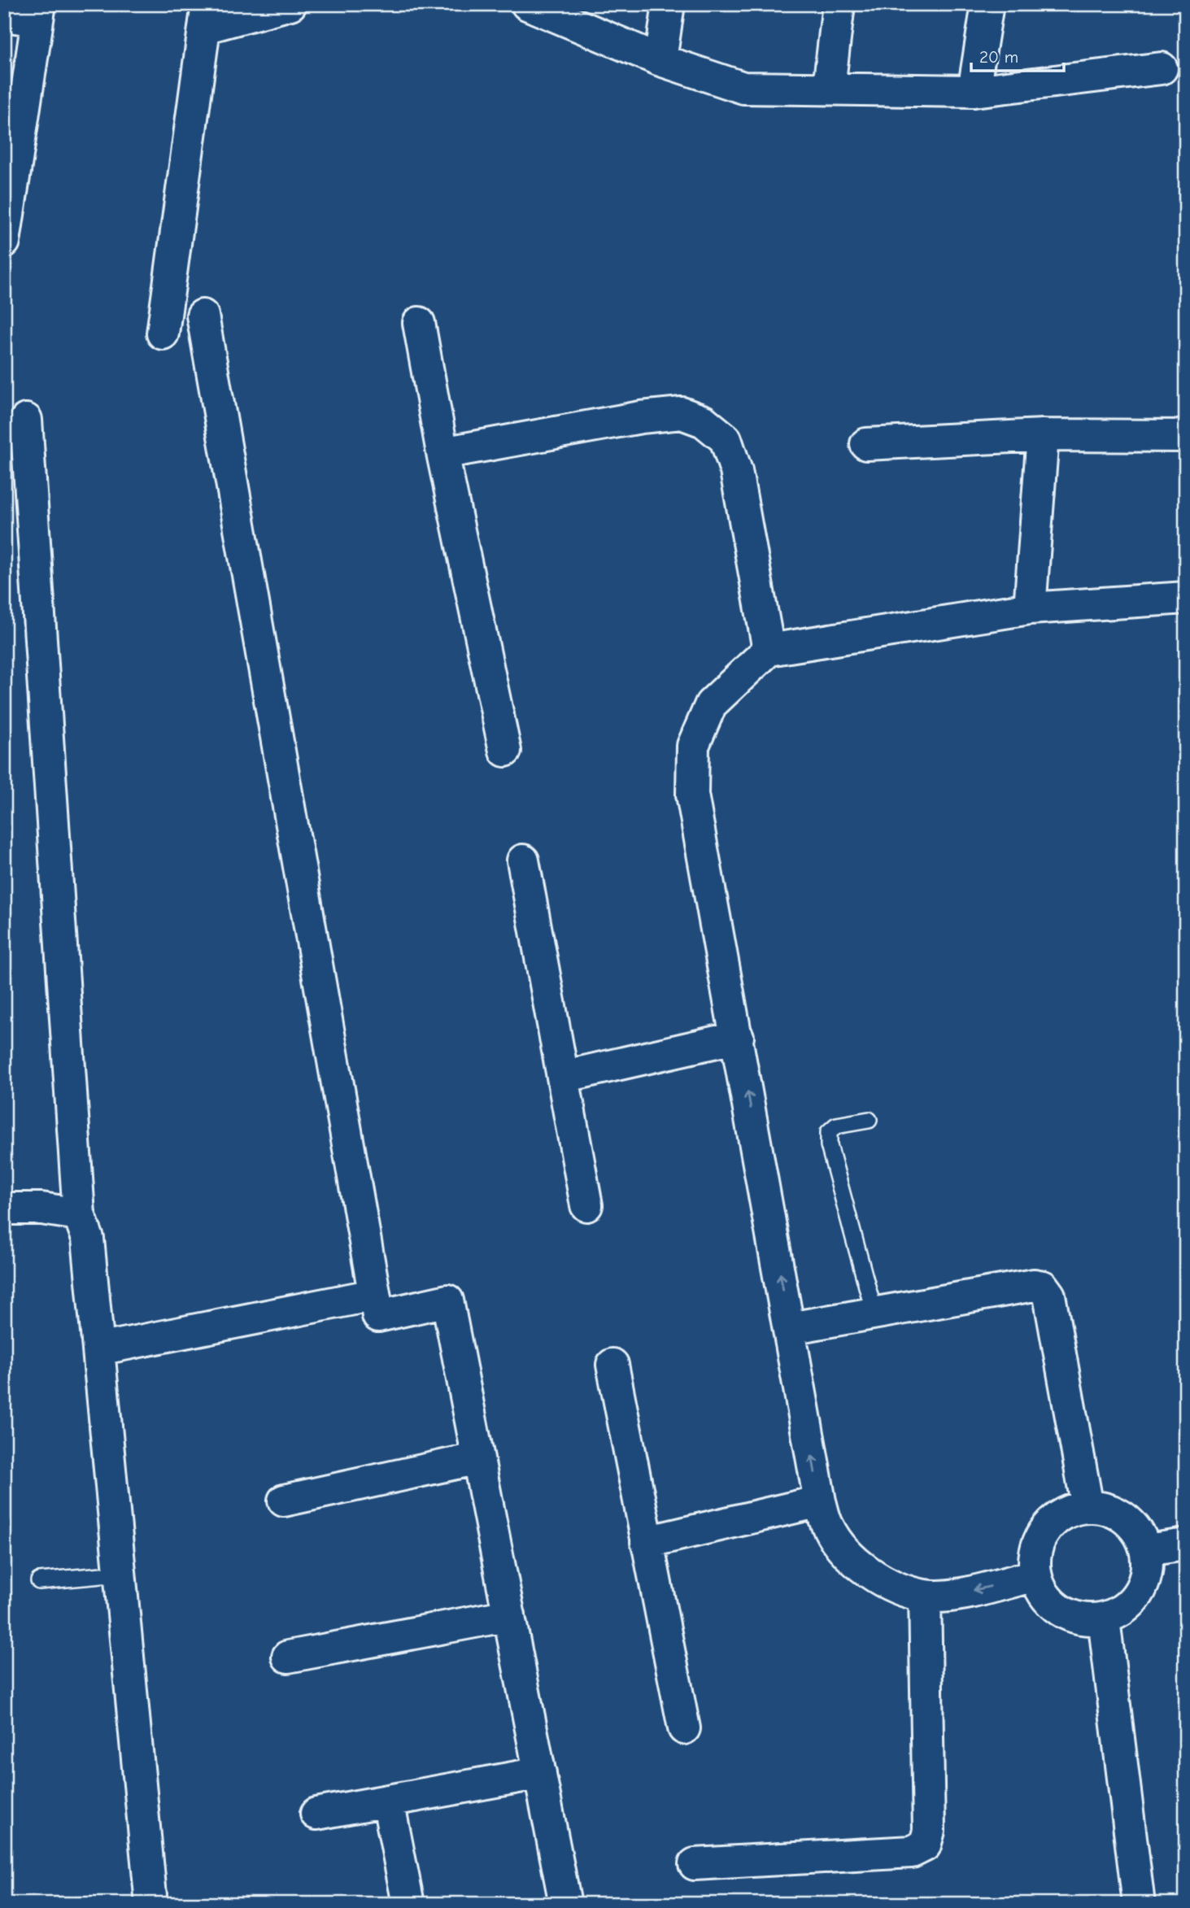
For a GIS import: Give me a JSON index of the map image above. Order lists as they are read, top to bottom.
{
  "scale_bar": "20 m"
}
